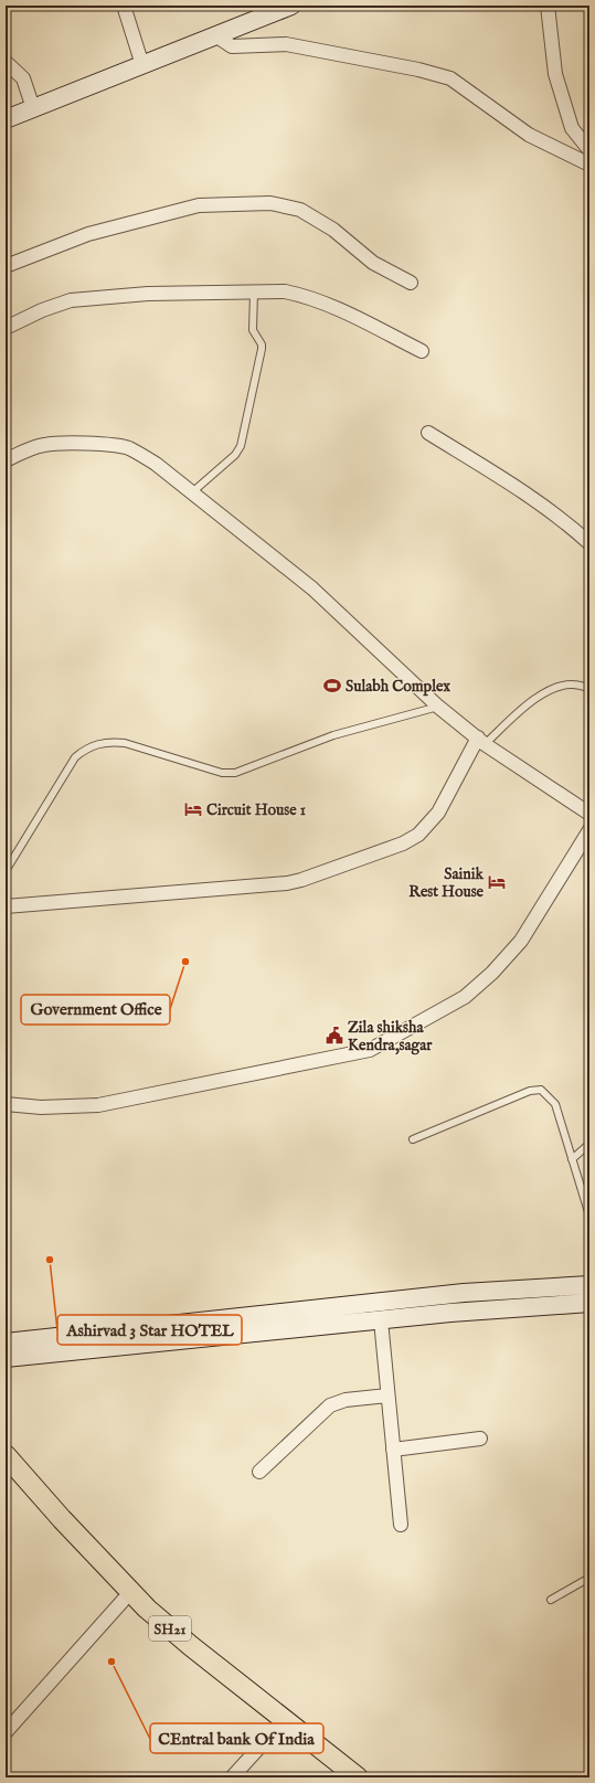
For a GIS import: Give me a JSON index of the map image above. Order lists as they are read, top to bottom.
{
  "streets": {
    "main road": ["SH21"]
  },
  "places": {
    "sports": ["Sulabh Complex"],
    "hotel": ["Circuit House 1", "Sainik Rest House"],
    "other": ["Government Office", "Ashirvad 3 Star HOTEL", "CEntral bank Of India"],
    "public building": ["Zila shiksha Kendra,sagar"]
  }
}
